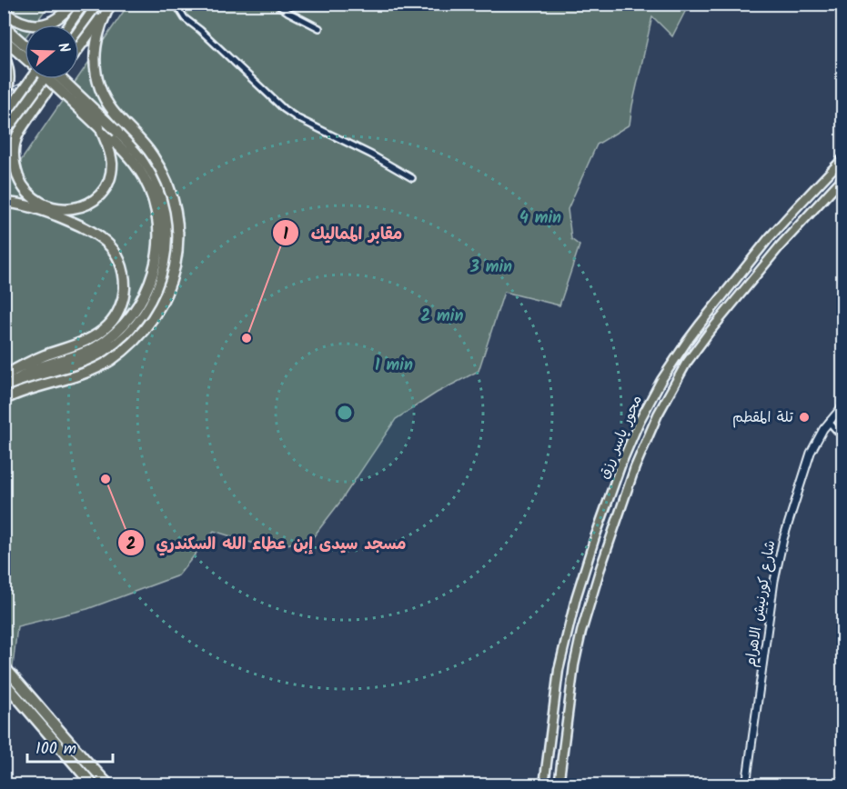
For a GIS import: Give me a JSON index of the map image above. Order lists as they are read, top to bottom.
{
  "streets": {
    "main road": ["محور ياسر رزق"],
    "street": ["شارع كورنيش الاهرام"]
  },
  "places": ["مقابر المماليك", "تلة المقطم", "مسجد سيدى إبن عطاء الله السكندري"],
  "scale_bar": "100 m",
  "north": "right",
  "rings": [
    "4 min",
    "3 min",
    "2 min",
    "1 min"
  ]
}
